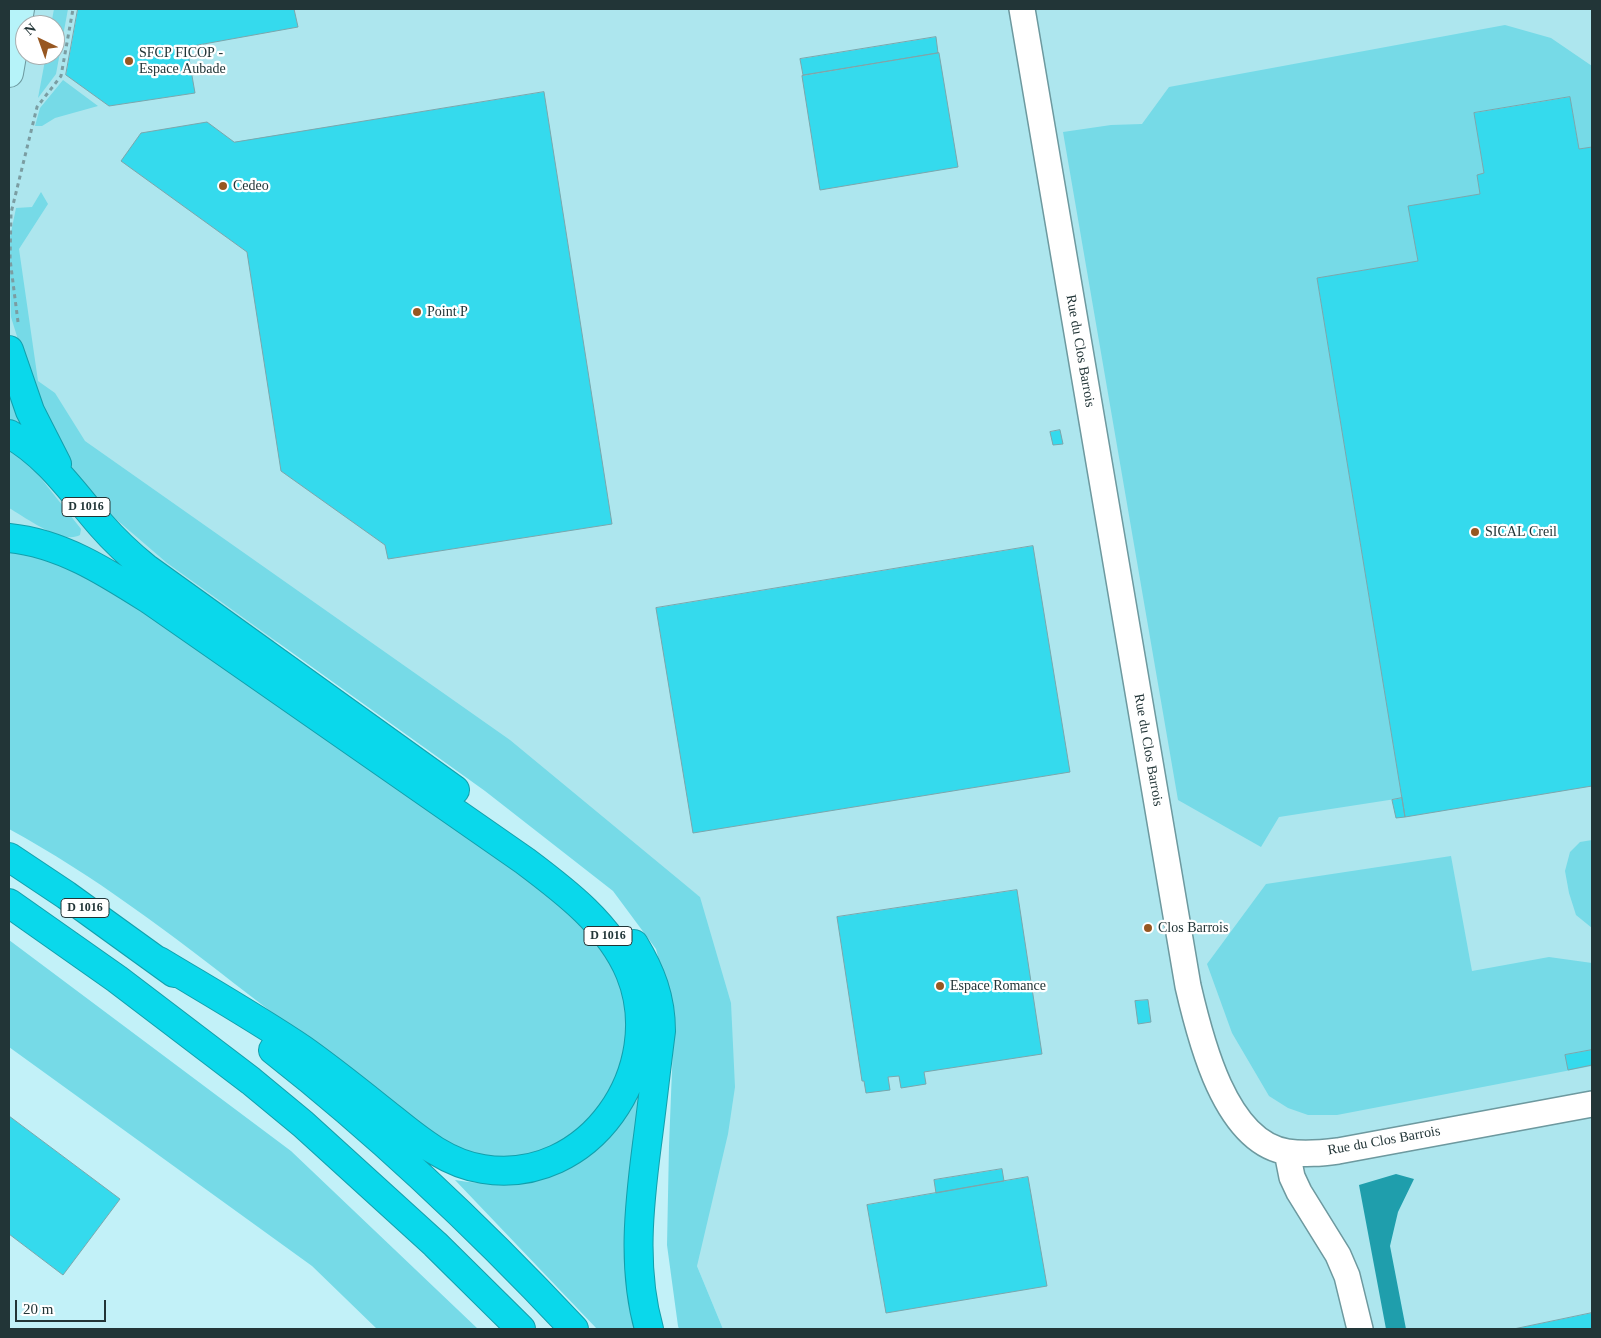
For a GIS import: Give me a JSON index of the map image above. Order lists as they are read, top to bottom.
{
  "streets": {
    "highway": ["D 1016"],
    "street": ["Rue du Clos Barrois"]
  },
  "places": [
    "SFCP FICOP - Espace Aubade",
    "Cedeo",
    "Point P",
    "SICAL Creil",
    "Clos Barrois",
    "Espace Romance"
  ],
  "scale_bar": "20 m",
  "north": "top left"
}
